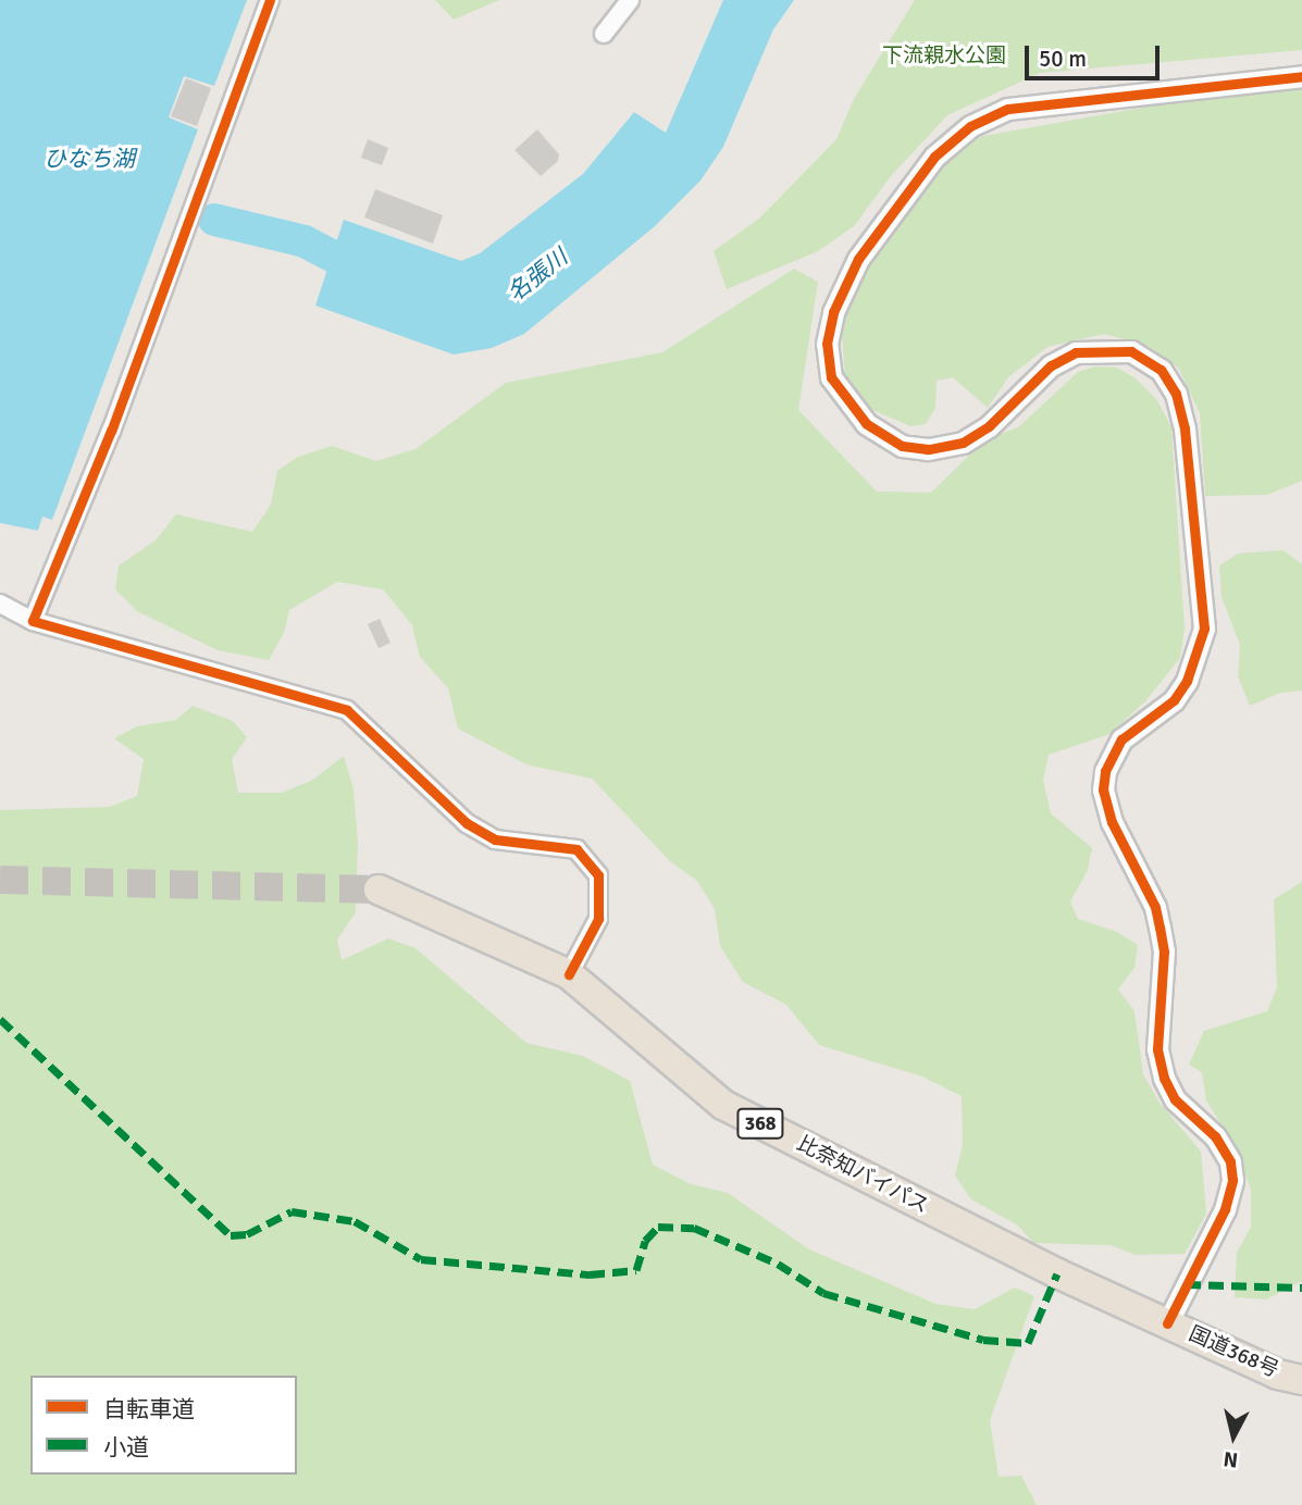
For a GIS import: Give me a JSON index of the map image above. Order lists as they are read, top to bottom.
{
  "streets": {
    "highway": ["368", "比奈知バイパス", "国道368号"]
  },
  "crossings": [
    ["比奈知バイパス", "国道368号"]
  ],
  "water": ["ひなち湖", "名張川"],
  "parks": ["下流親水公園"],
  "legend": ["自転車道", "小道"],
  "scale_bar": "50 m",
  "north": "bottom"
}
